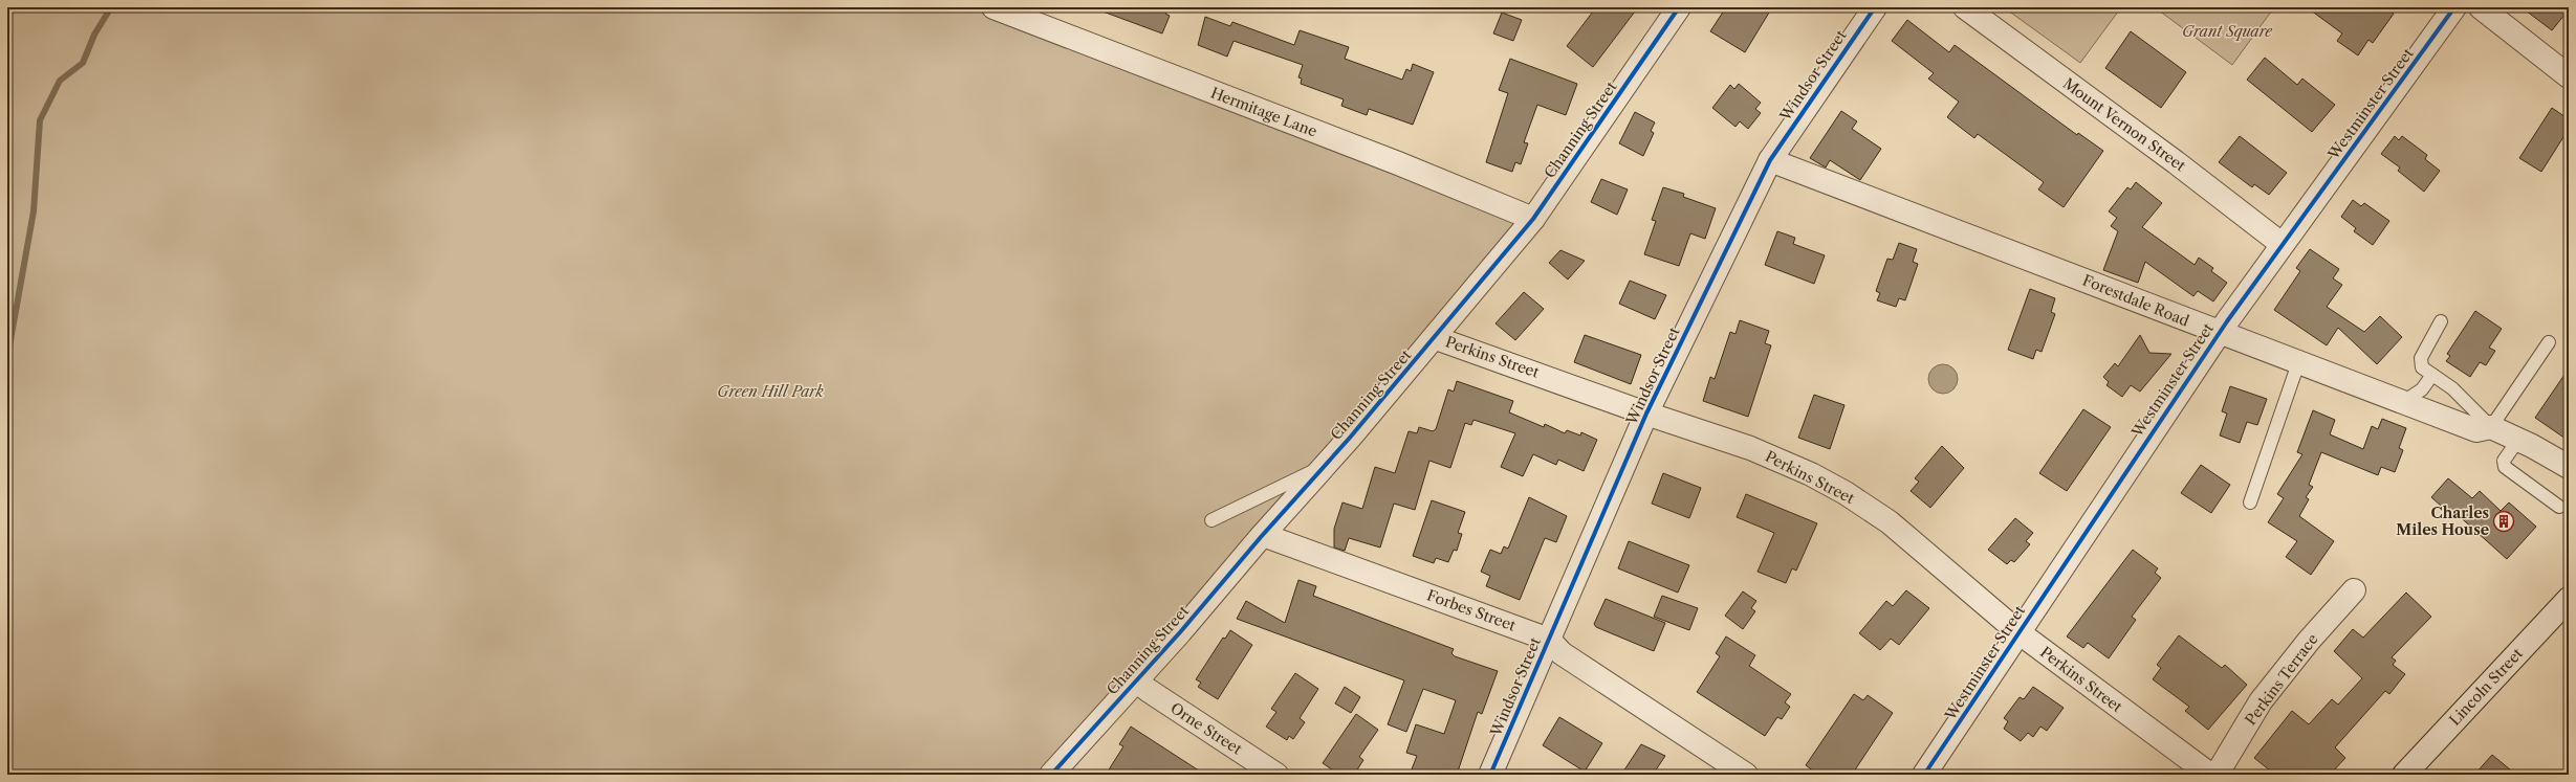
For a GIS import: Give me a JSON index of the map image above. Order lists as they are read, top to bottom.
{
  "streets": {
    "street": [
      "Windsor Street",
      "Westminster Street",
      "Hermitage Lane",
      "Mount Vernon Street",
      "Channing Street",
      "Forestdale Road",
      "Perkins Street",
      "Forbes Street",
      "Perkins Terrace",
      "Lincoln Street",
      "Orne Street"
    ]
  },
  "crossings": [
    ["Windsor Street", "Forestdale Road"],
    ["Windsor Street", "Perkins Street"],
    ["Windsor Street", "Forbes Street"],
    ["Westminster Street", "Mount Vernon Street"],
    ["Westminster Street", "Forestdale Road"],
    ["Westminster Street", "Perkins Street"],
    ["Hermitage Lane", "Channing Street"],
    ["Channing Street", "Perkins Street"],
    ["Channing Street", "Forbes Street"],
    ["Channing Street", "Orne Street"]
  ],
  "parks": ["Grant Square", "Green Hill Park"],
  "places": {
    "building": ["Charles Miles House"]
  }
}
